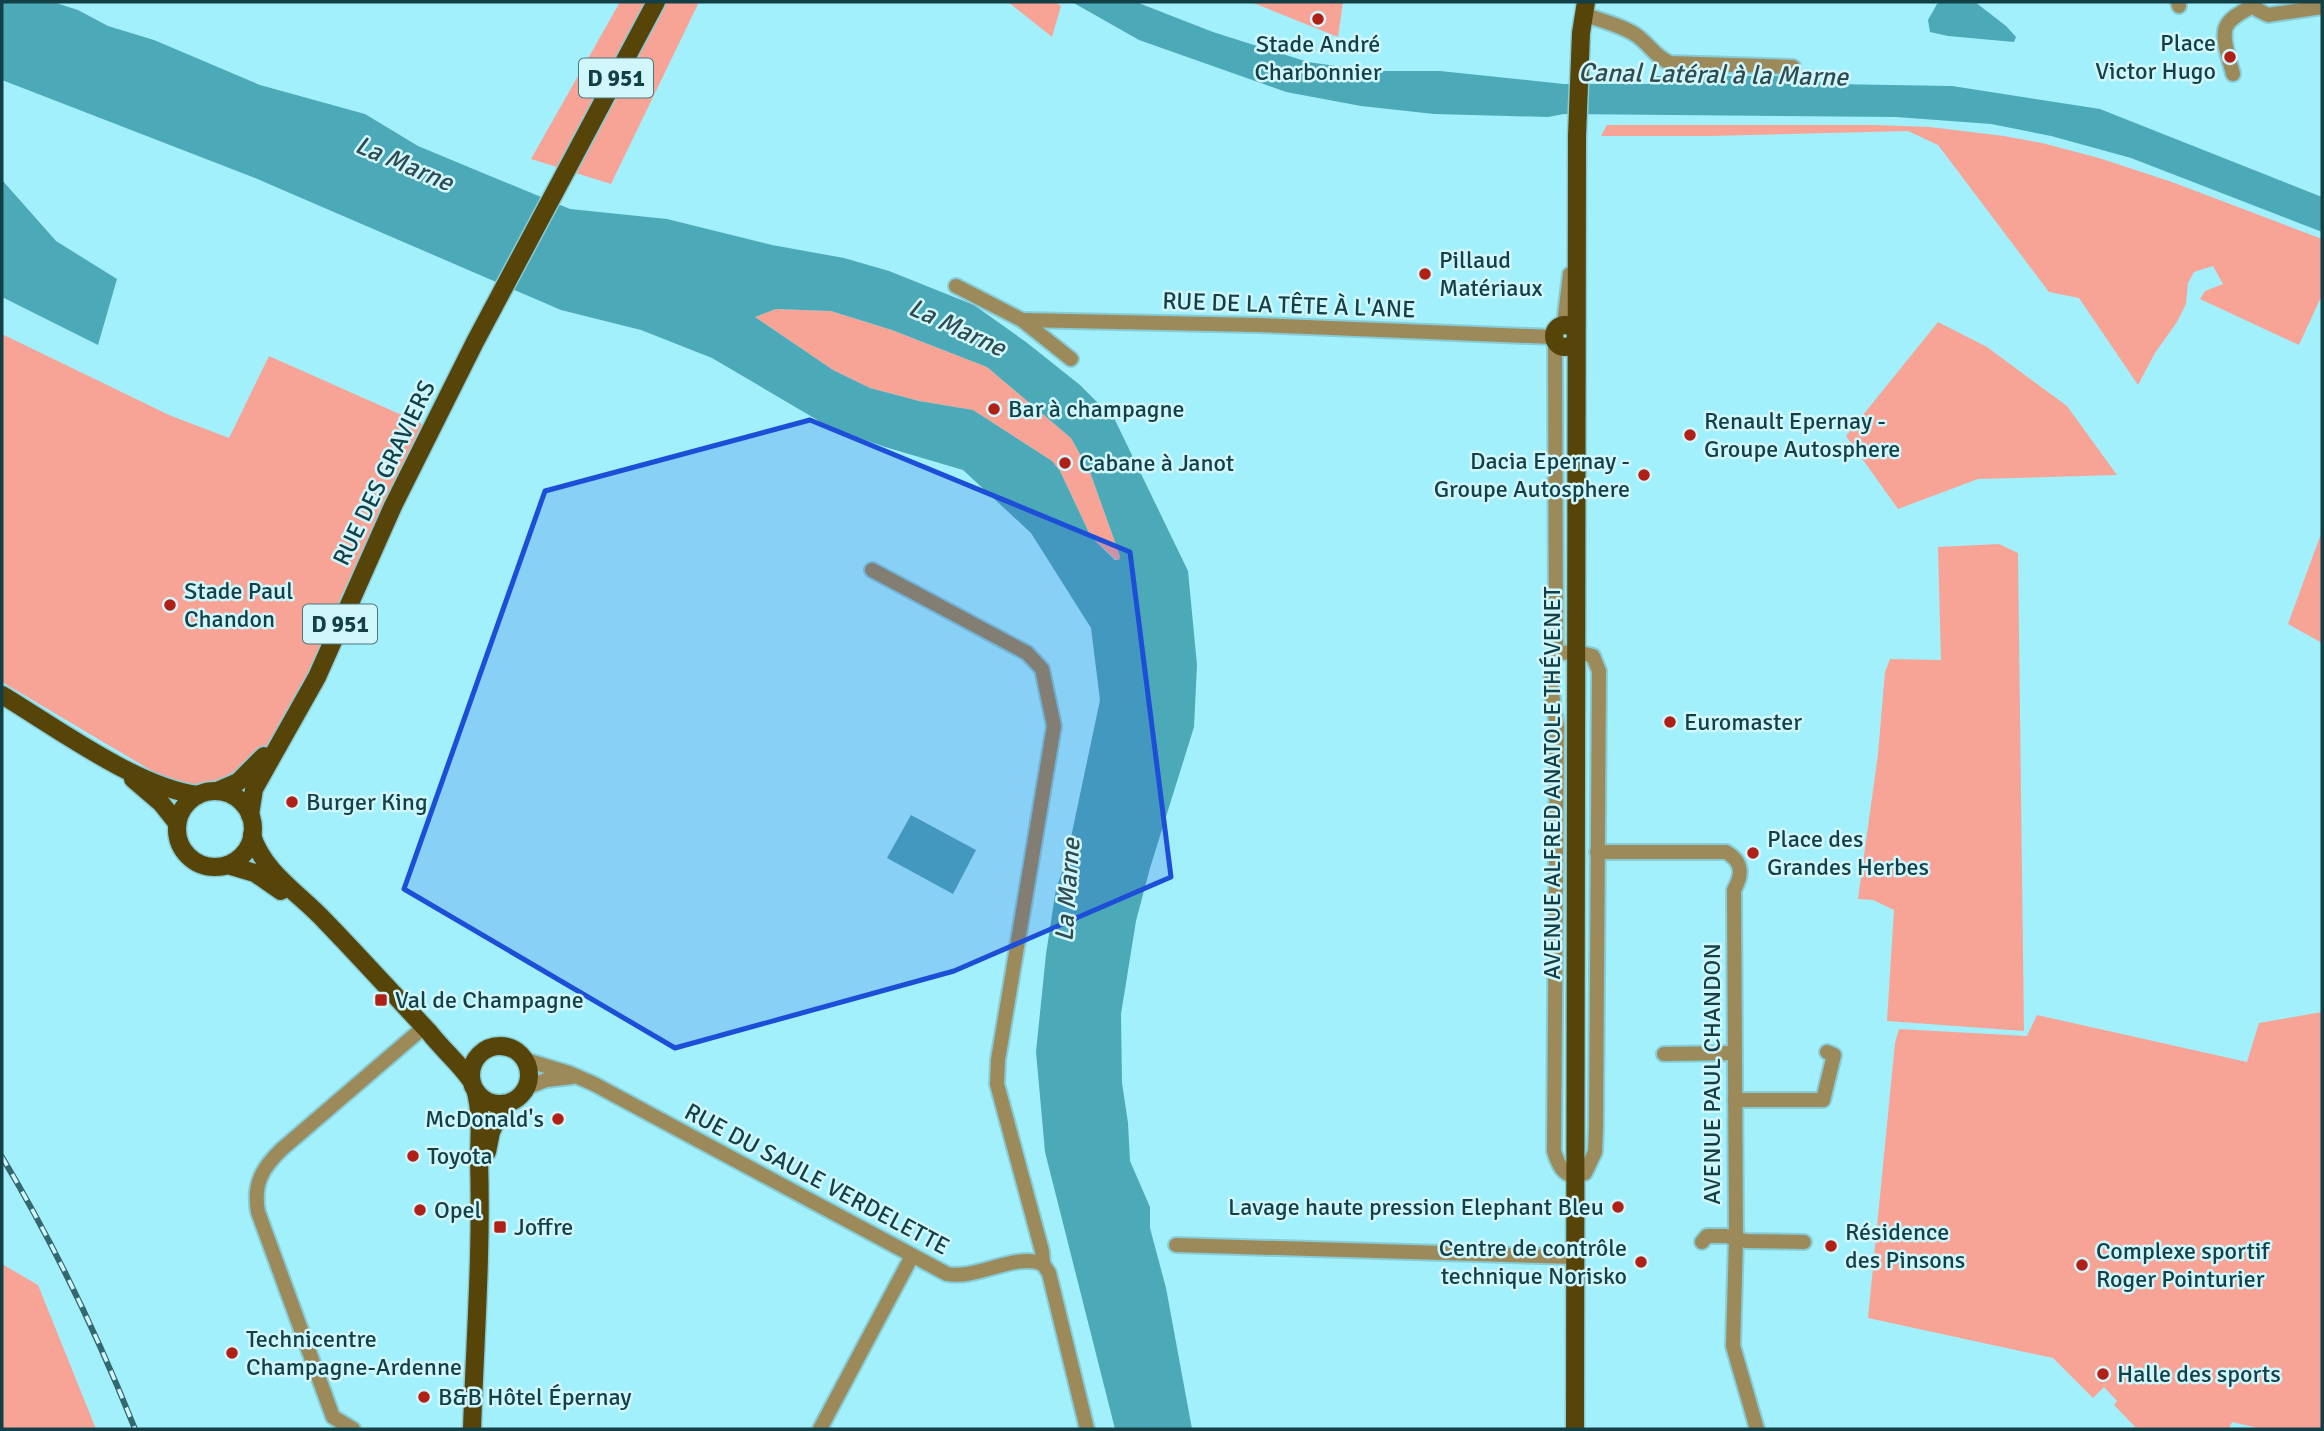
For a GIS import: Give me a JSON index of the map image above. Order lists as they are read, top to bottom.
{
  "streets": {
    "main road": ["D 951", "RUE DES GRAVIERS", "AVENUE ALFRED ANATOLE THÉVENET"],
    "street": ["RUE DE LA TÊTE À L'ANE", "AVENUE PAUL CHANDON", "RUE DU SAULE VERDELETTE"]
  },
  "crossings": [
    ["RUE DE LA TÊTE À L'ANE", "AVENUE ALFRED ANATOLE THÉVENET"]
  ],
  "water": ["Canal Latéral à la Marne", "La Marne"],
  "places": {
    "other": [
      "Stade André Charbonnier",
      "Place Victor Hugo",
      "Pillaud Matériaux",
      "Bar à champagne",
      "Renault Epernay - Groupe Autosphere",
      "Cabane à Janot",
      "Dacia Epernay - Groupe Autosphere",
      "Stade Paul Chandon",
      "Euromaster",
      "Burger King",
      "Place des Grandes Herbes",
      "McDonald's",
      "Toyota",
      "Lavage haute pression Elephant Bleu",
      "Opel",
      "Résidence des Pinsons",
      "Centre de contrôle technique Norisko",
      "Complexe sportif Roger Pointurier",
      "Technicentre Champagne-Ardenne",
      "Halle des sports",
      "B&B Hôtel Épernay"
    ],
    "transit": ["Val de Champagne", "Joffre"]
  }
}
